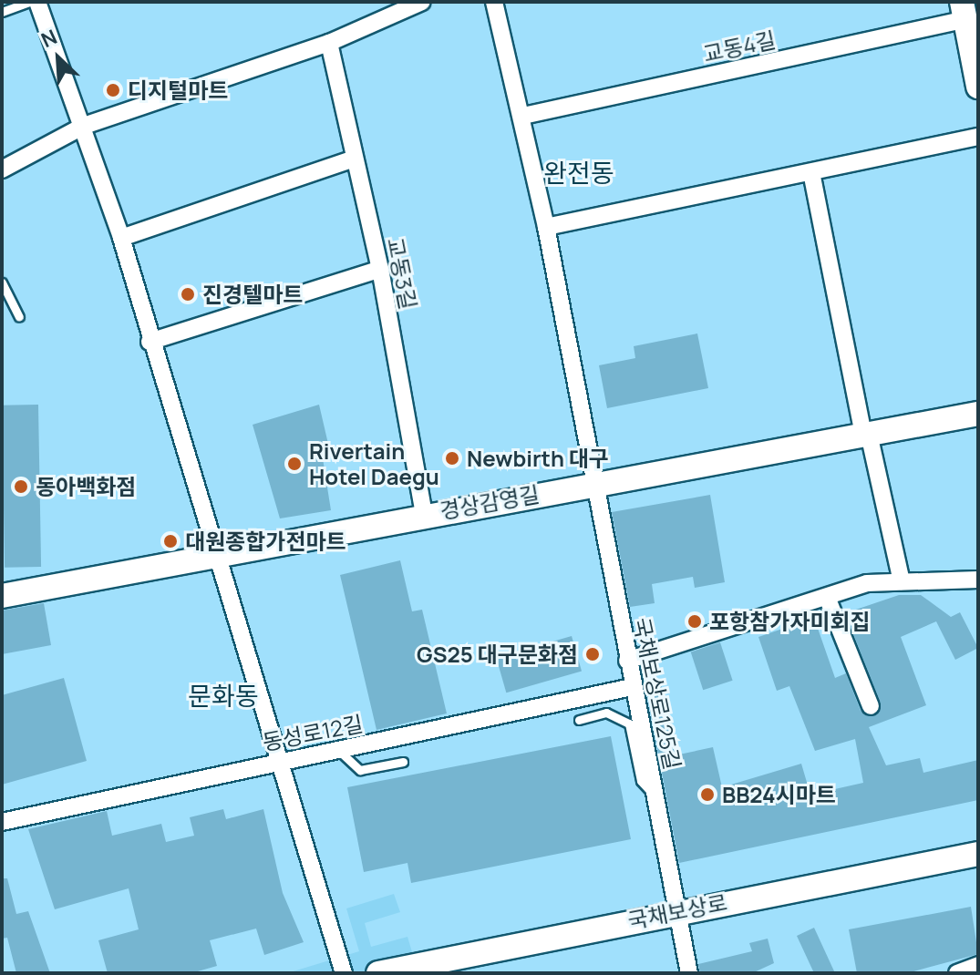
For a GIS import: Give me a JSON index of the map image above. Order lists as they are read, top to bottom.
{
  "streets": {
    "street": [
      "교동4길",
      "교동3길",
      "경상감영길",
      "국채보상로125길",
      "동성로12길",
      "국채보상로"
    ]
  },
  "crossings": [
    ["교동3길", "경상감영길"],
    ["경상감영길", "국채보상로125길"],
    ["국채보상로125길", "동성로12길"],
    ["국채보상로125길", "국채보상로"]
  ],
  "districts": ["완전동", "문화동"],
  "places": [
    "디지털마트",
    "진경텔마트",
    "Newbirth 대구",
    "Rivertain Hotel Daegu",
    "동아백화점",
    "대원종합가전마트",
    "포항참가자미회집",
    "GS25 대구문화점",
    "BB24시마트"
  ],
  "north": "top left"
}
